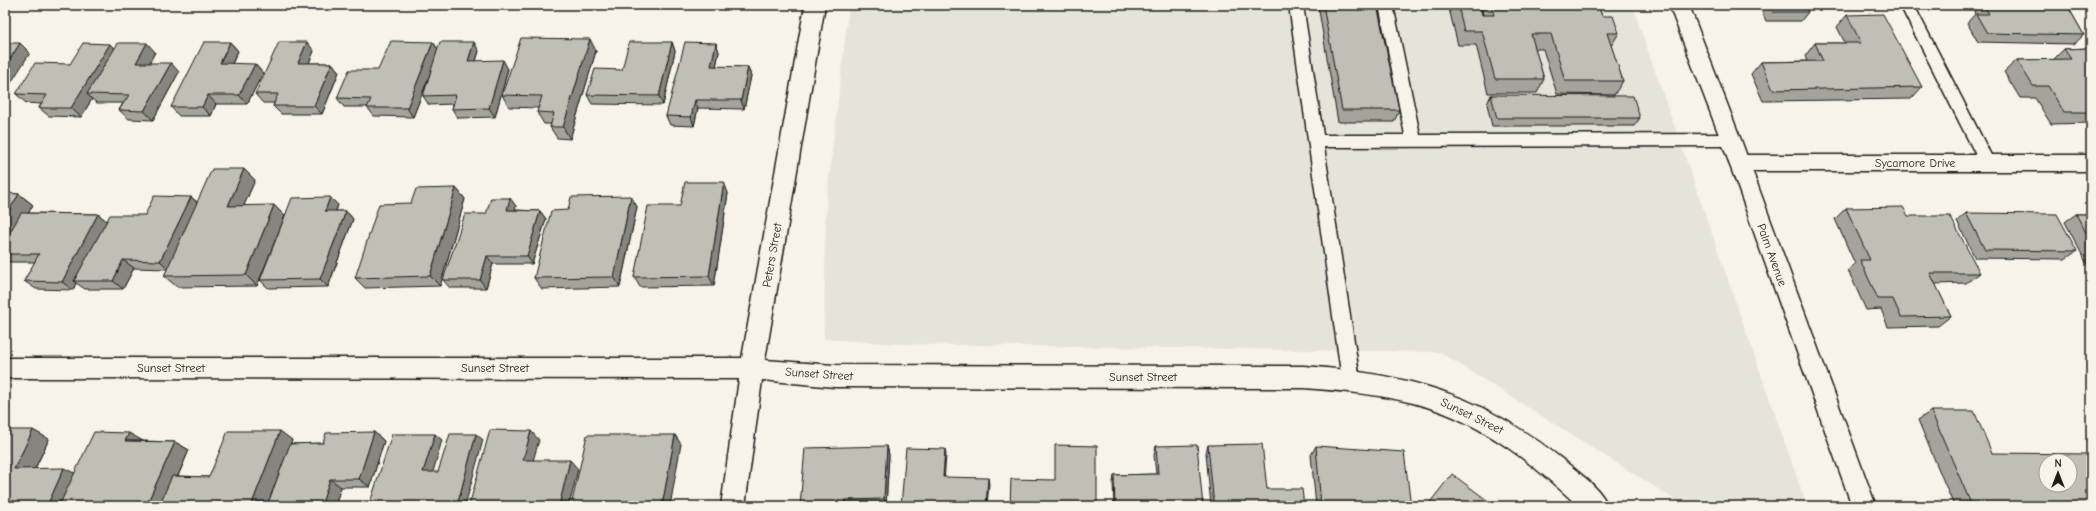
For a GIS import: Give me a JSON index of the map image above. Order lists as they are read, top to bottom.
{
  "streets": {
    "street": [
      "Sycamore Drive",
      "Peters Street",
      "Palm Avenue",
      "Sunset Street"
    ]
  },
  "crossings": [
    ["Sycamore Drive", "Palm Avenue"],
    ["Peters Street", "Sunset Street"]
  ],
  "north": "top"
}
